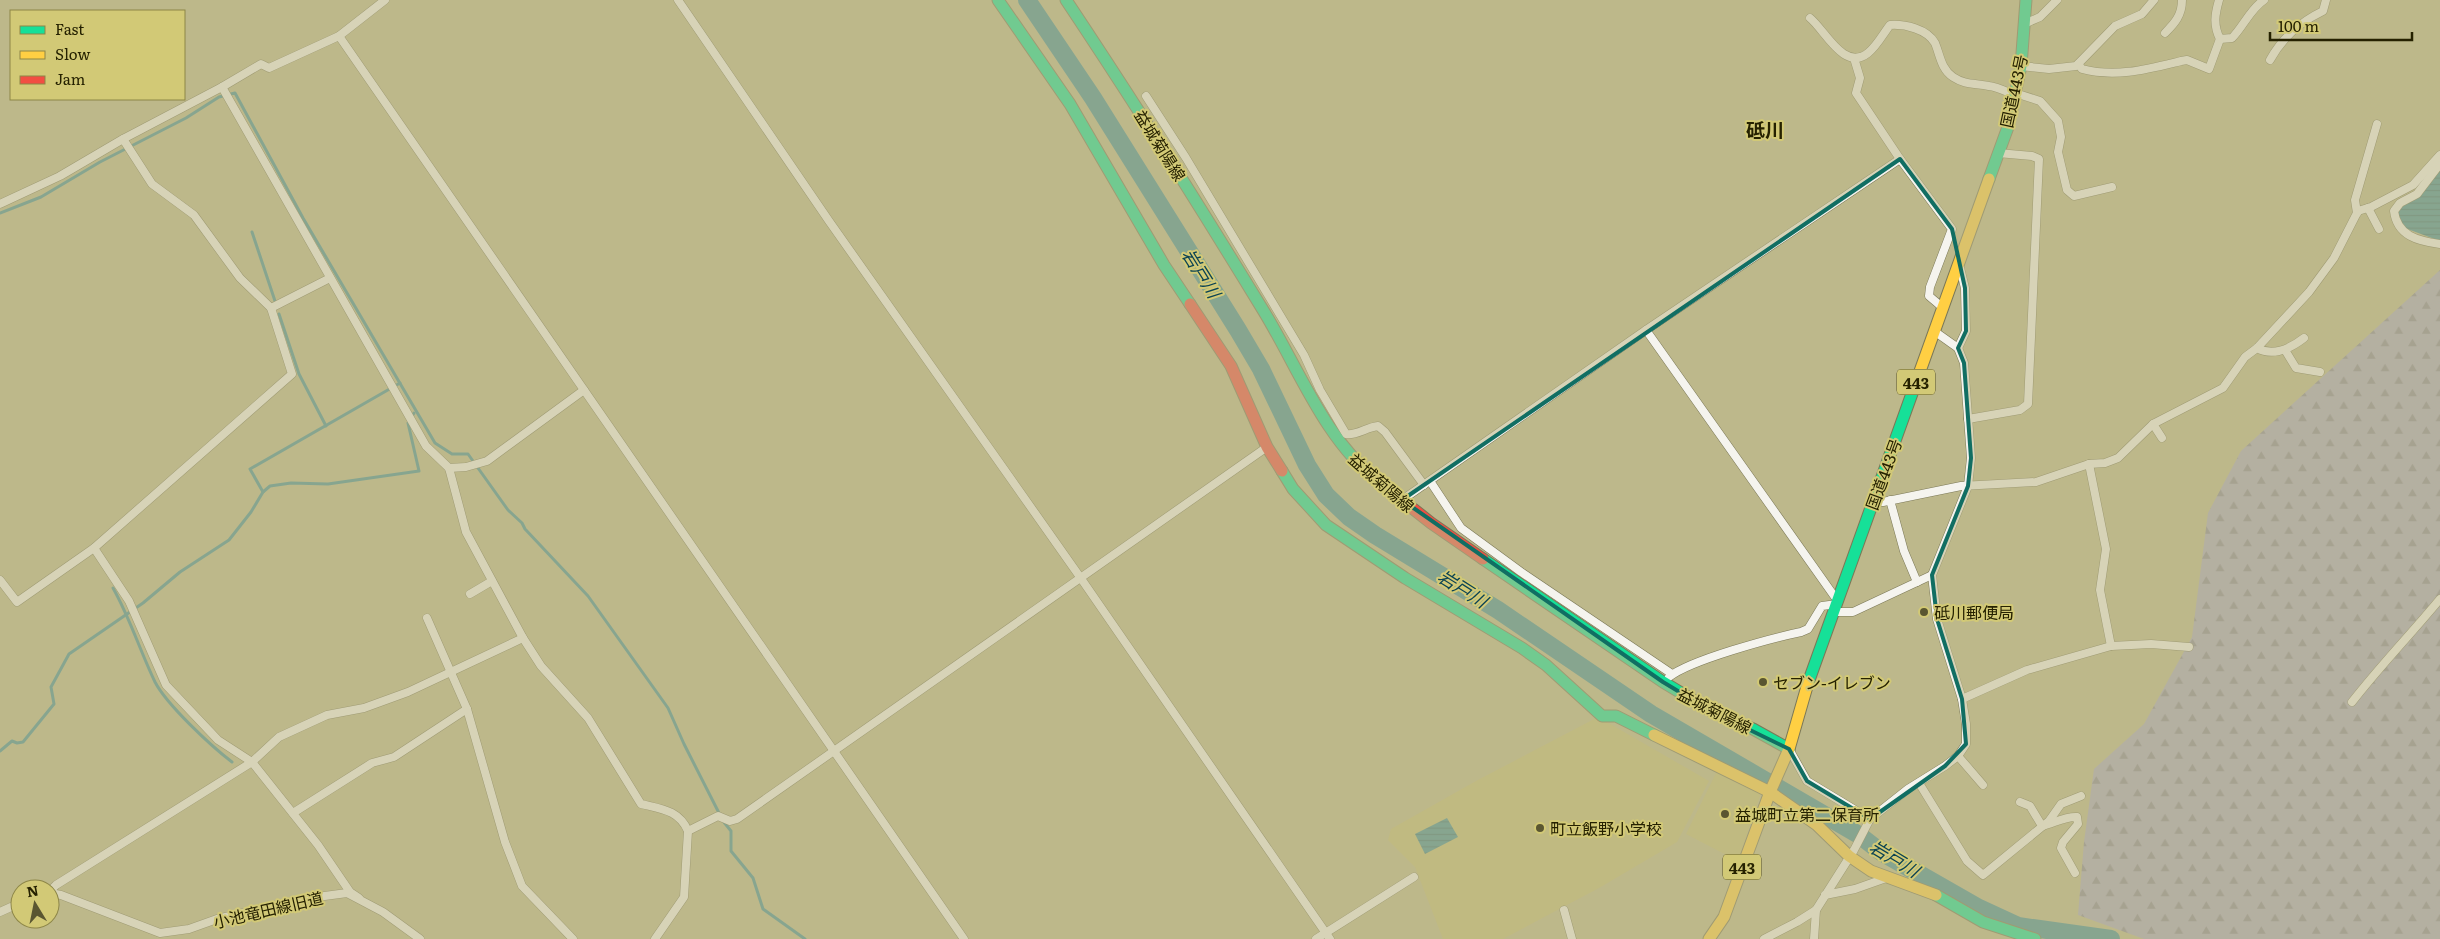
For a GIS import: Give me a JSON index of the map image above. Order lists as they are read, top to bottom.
{
  "streets": {
    "main road": ["国道443号", "益城菊陽線", "443"],
    "street": ["小池竜田線旧道"]
  },
  "crossings": [
    ["国道443号", "益城菊陽線"]
  ],
  "districts": ["砥川"],
  "water": ["岩戸川"],
  "places": [
    "砥川郵便局",
    "セブン-イレブン",
    "益城町立第二保育所",
    "町立飯野小学校"
  ],
  "legend": ["Fast", "Slow", "Jam"],
  "scale_bar": "100 m",
  "north": "top"
}
